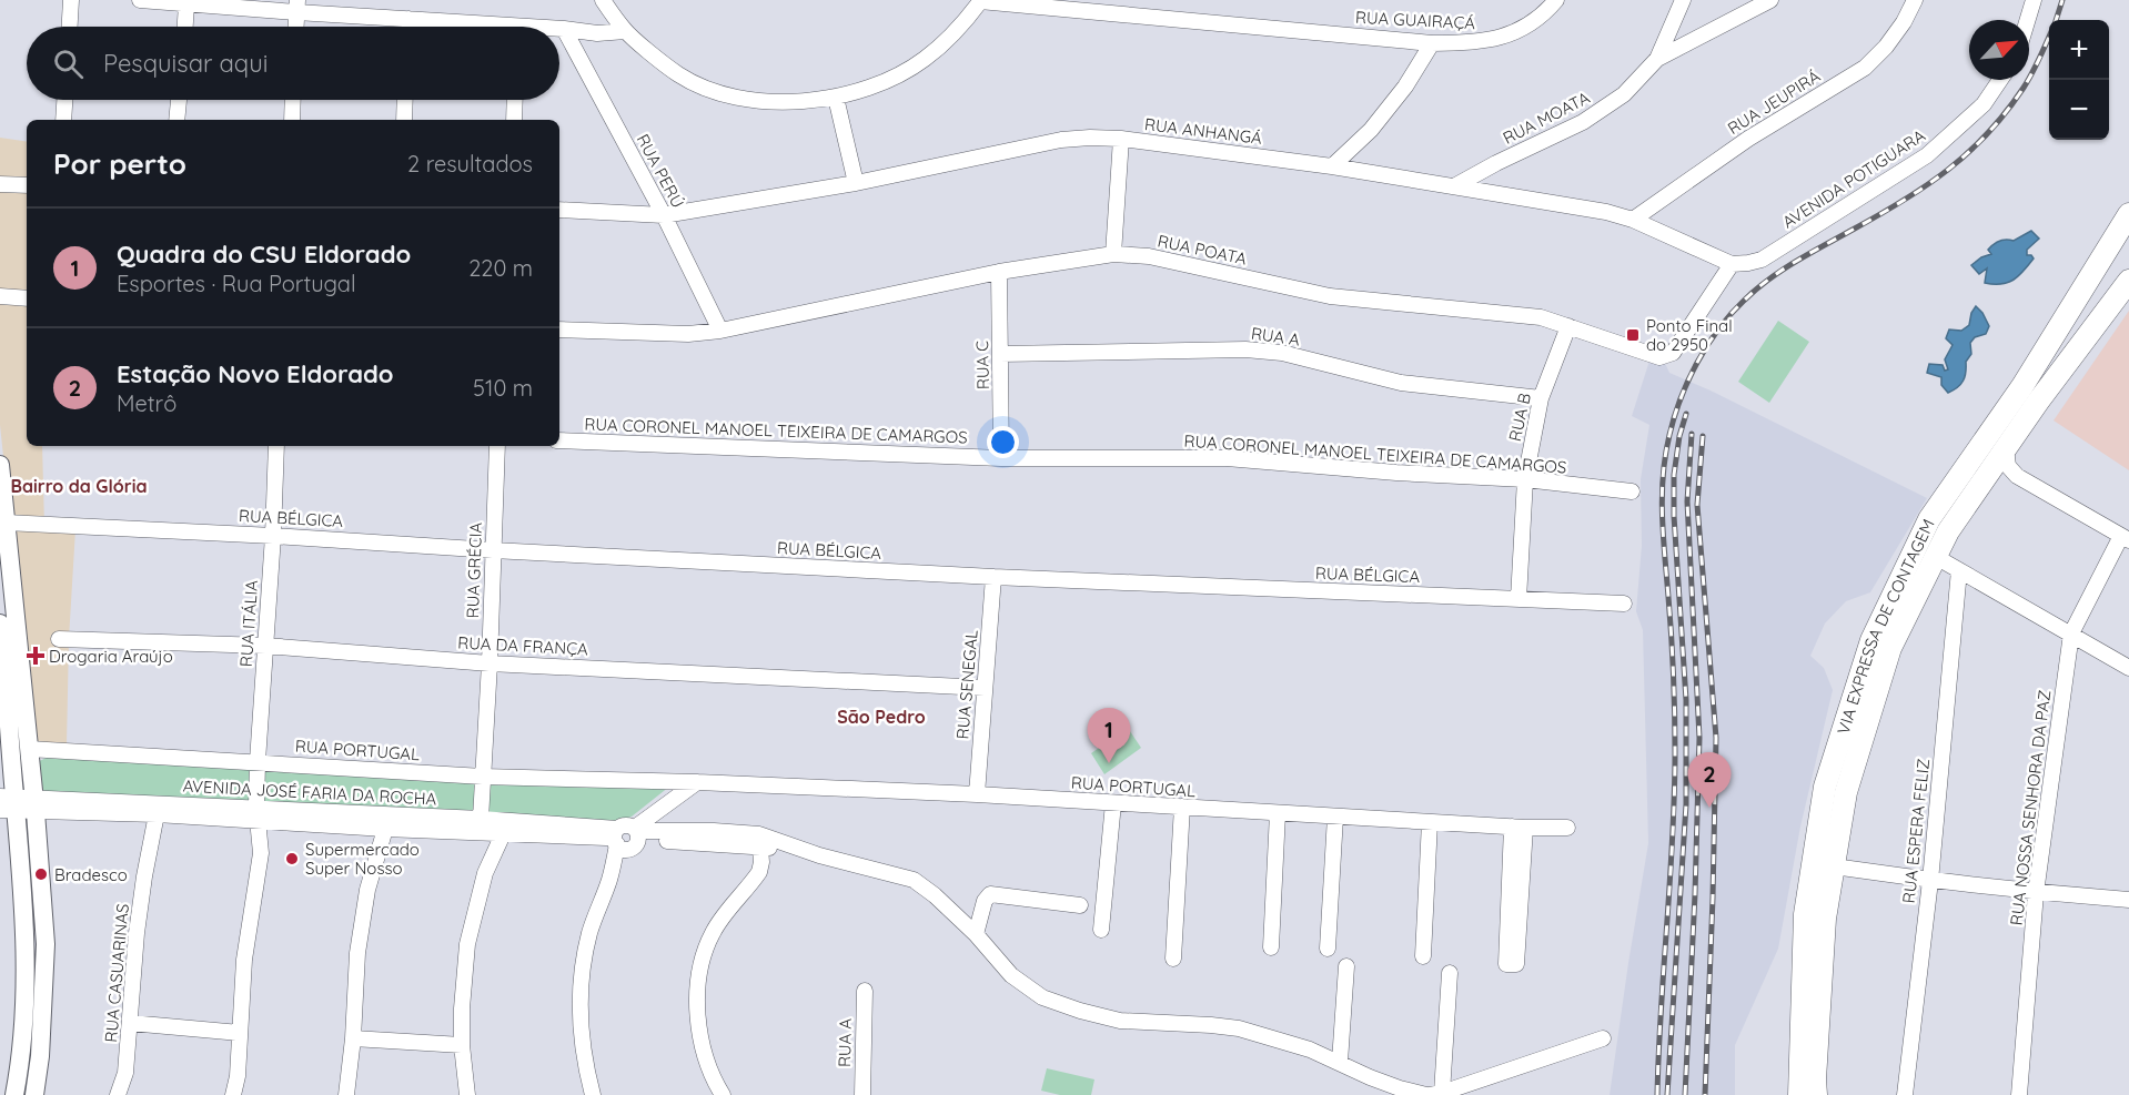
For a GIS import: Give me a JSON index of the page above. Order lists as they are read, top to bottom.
{
  "streets": {
    "highway": ["VIA EXPRESSA DE CONTAGEM"],
    "street": [
      "RUA GUAIRAÇÁ",
      "RUA JEUPIRÁ",
      "RUA MOATA",
      "RUA ANHANGÁ",
      "RUA PERÚ",
      "AVENIDA POTIGUARA",
      "RUA POATA",
      "RUA A",
      "RUA C",
      "RUA B",
      "RUA CORONEL MANOEL TEIXEIRA DE CAMARGOS",
      "RUA BÉLGICA",
      "RUA GRÉCIA",
      "RUA ITÁLIA",
      "RUA DA FRANÇA",
      "RUA SENEGAL",
      "RUA PORTUGAL",
      "AVENIDA JOSÉ FARIA DA ROCHA",
      "RUA NOSSA SENHORA DA PAZ",
      "RUA ESPERA FELIZ",
      "RUA CASUARINAS"
    ]
  },
  "crossings": [
    ["RUA JEUPIRÁ", "RUA ANHANGÁ"],
    ["RUA MOATA", "RUA ANHANGÁ"],
    ["RUA ANHANGÁ", "RUA PERÚ"],
    ["RUA ANHANGÁ", "AVENIDA POTIGUARA"],
    ["RUA ANHANGÁ", "RUA POATA"],
    ["RUA PERÚ", "RUA POATA"],
    ["AVENIDA POTIGUARA", "RUA POATA"],
    ["RUA POATA", "RUA C"],
    ["RUA POATA", "RUA B"],
    ["RUA A", "RUA C"],
    ["RUA A", "RUA B"],
    ["RUA C", "RUA CORONEL MANOEL TEIXEIRA DE CAMARGOS"],
    ["RUA B", "RUA CORONEL MANOEL TEIXEIRA DE CAMARGOS"],
    ["RUA B", "RUA BÉLGICA"],
    ["RUA BÉLGICA", "RUA GRÉCIA"],
    ["RUA BÉLGICA", "RUA ITÁLIA"],
    ["RUA BÉLGICA", "RUA SENEGAL"],
    ["RUA GRÉCIA", "RUA DA FRANÇA"],
    ["RUA GRÉCIA", "RUA PORTUGAL"],
    ["RUA GRÉCIA", "AVENIDA JOSÉ FARIA DA ROCHA"],
    ["RUA ITÁLIA", "RUA DA FRANÇA"],
    ["RUA ITÁLIA", "RUA PORTUGAL"],
    ["RUA ITÁLIA", "AVENIDA JOSÉ FARIA DA ROCHA"],
    ["RUA DA FRANÇA", "RUA SENEGAL"],
    ["RUA SENEGAL", "RUA PORTUGAL"],
    ["AVENIDA JOSÉ FARIA DA ROCHA", "RUA CASUARINAS"]
  ],
  "districts": ["Bairro da Glória", "São Pedro"],
  "places": {
    "transit": ["Ponto Final do 2950"],
    "health": ["Drogaria Araújo"],
    "other": ["Supermercado Super Nosso", "Bradesco"]
  },
  "north": "top right",
  "page": {
    "map_buttons": ["+", "−"],
    "search": "Pesquisar aqui",
    "heading": ["Por perto", "2 resultados"],
    "list": [
      {
        "mark": "1",
        "name": "Quadra do CSU Eldorado",
        "note": "Esportes · Rua Portugal",
        "value": "220 m"
      },
      {
        "mark": "2",
        "name": "Estação Novo Eldorado",
        "note": "Metrô",
        "value": "510 m"
      }
    ],
    "pins": ["1", "2"]
  }
}
